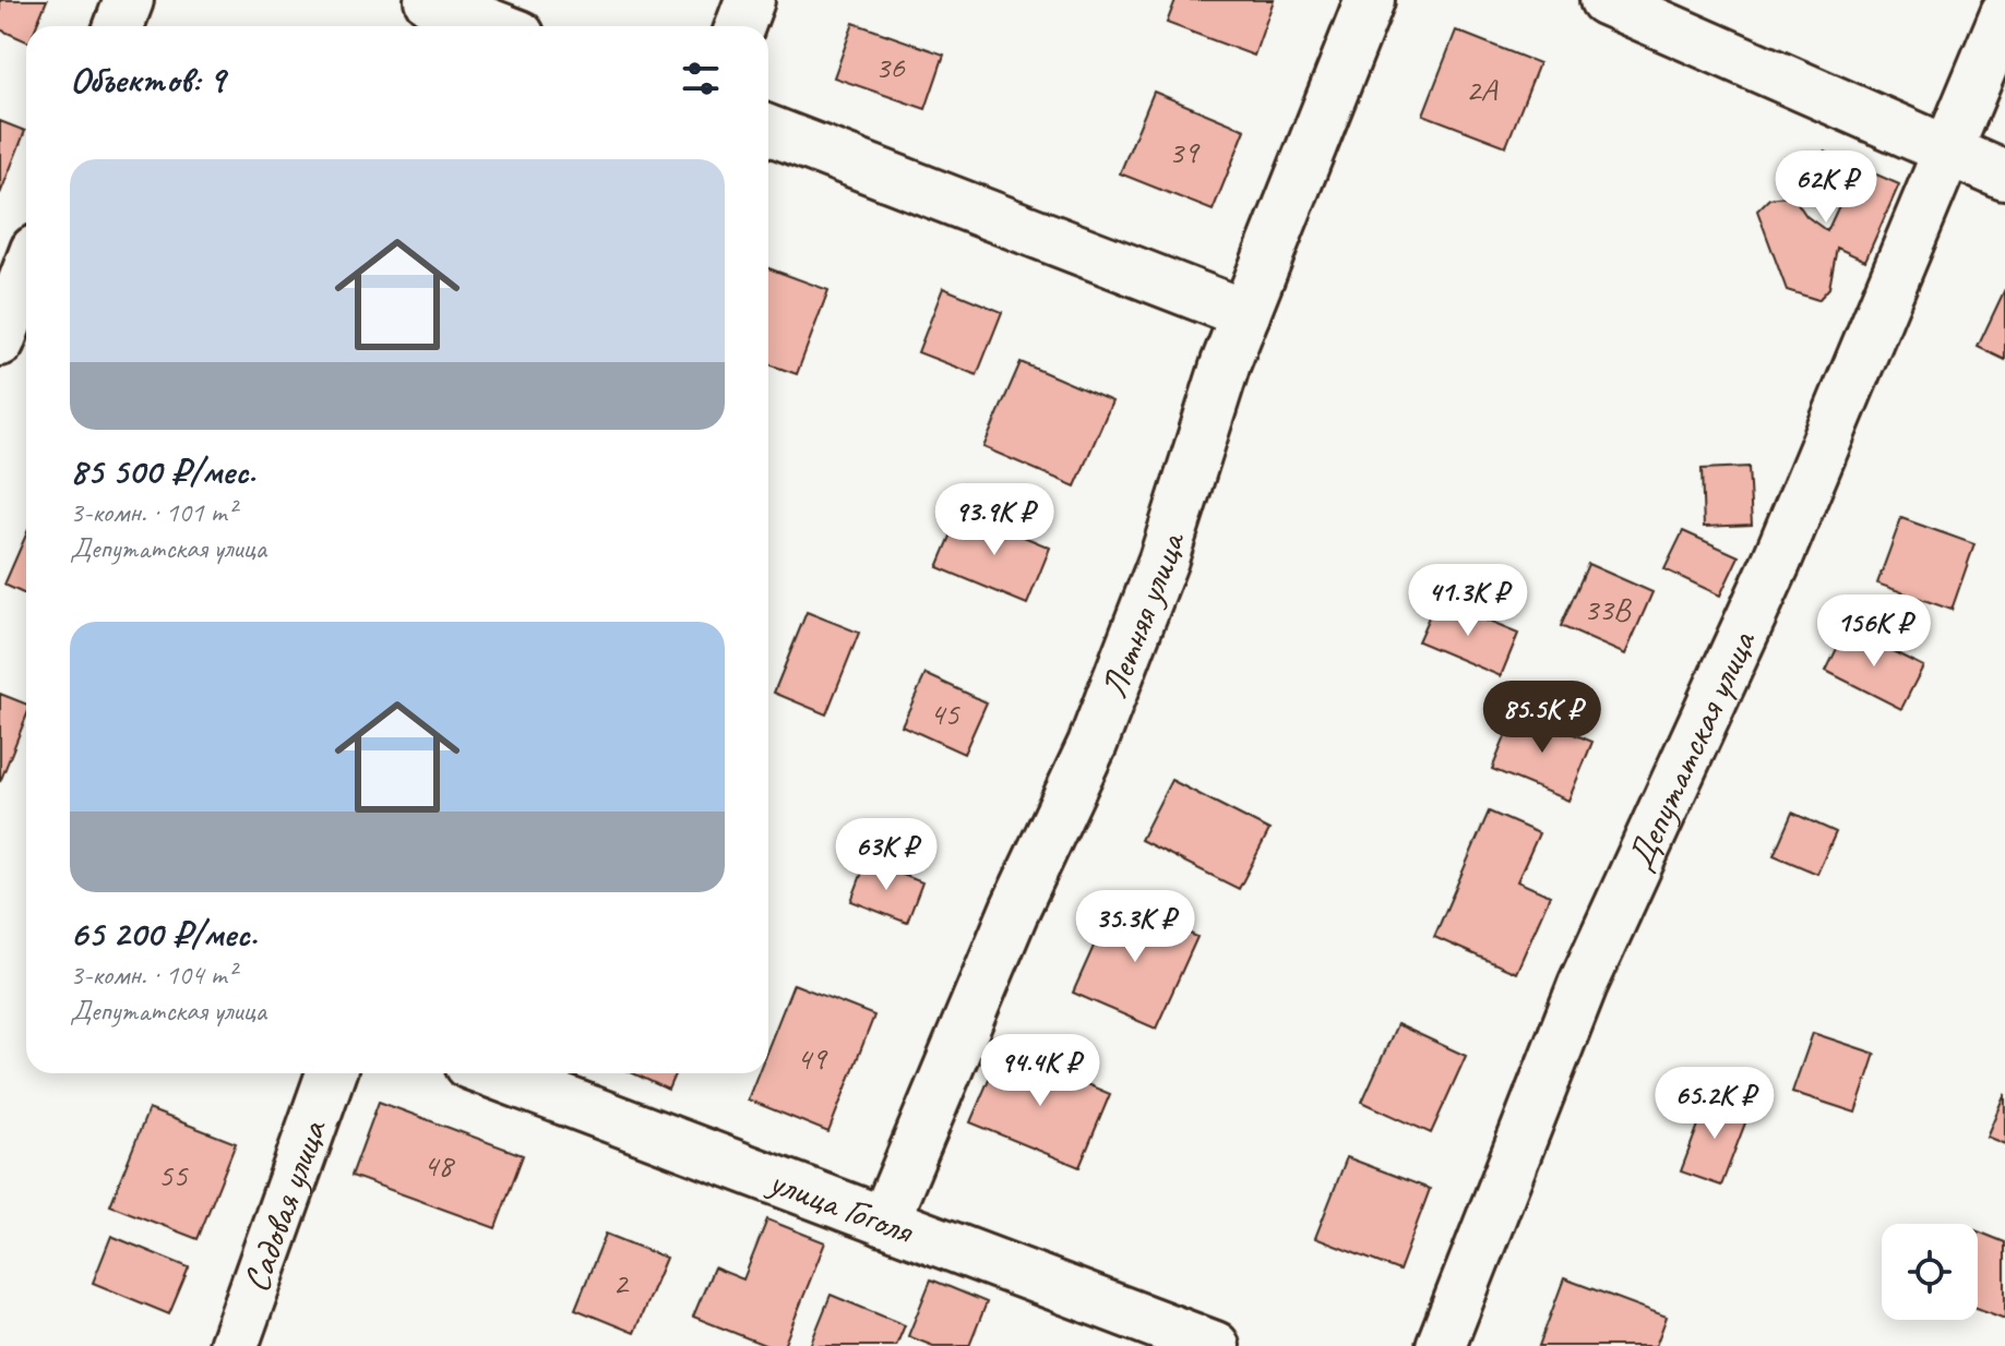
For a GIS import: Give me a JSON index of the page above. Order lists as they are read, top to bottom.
{
  "streets": {
    "street": [
      "Летняя улица",
      "Депутатская улица",
      "Садовая улица",
      "улица Гоголя"
    ]
  },
  "crossings": [
    ["Летняя улица", "улица Гоголя"]
  ],
  "house_numbers": [
    "36",
    "2А",
    "39",
    "33В",
    "45",
    "49",
    "48",
    "55",
    "2"
  ],
  "page": {
    "heading": "Объектов: 9",
    "list": [
      {
        "name": "85 500 ₽/мес.",
        "note": "3-комн. · 101 m² · Депутатская улица"
      },
      {
        "name": "65 200 ₽/мес.",
        "note": "3-комн. · 104 m² · Депутатская улица"
      }
    ],
    "price": [
      "62K ₽",
      "93.9K ₽",
      "41.3K ₽",
      "156K ₽",
      "85.5K ₽",
      "63K ₽",
      "35.3K ₽",
      "94.4K ₽",
      "65.2K ₽"
    ]
  }
}
